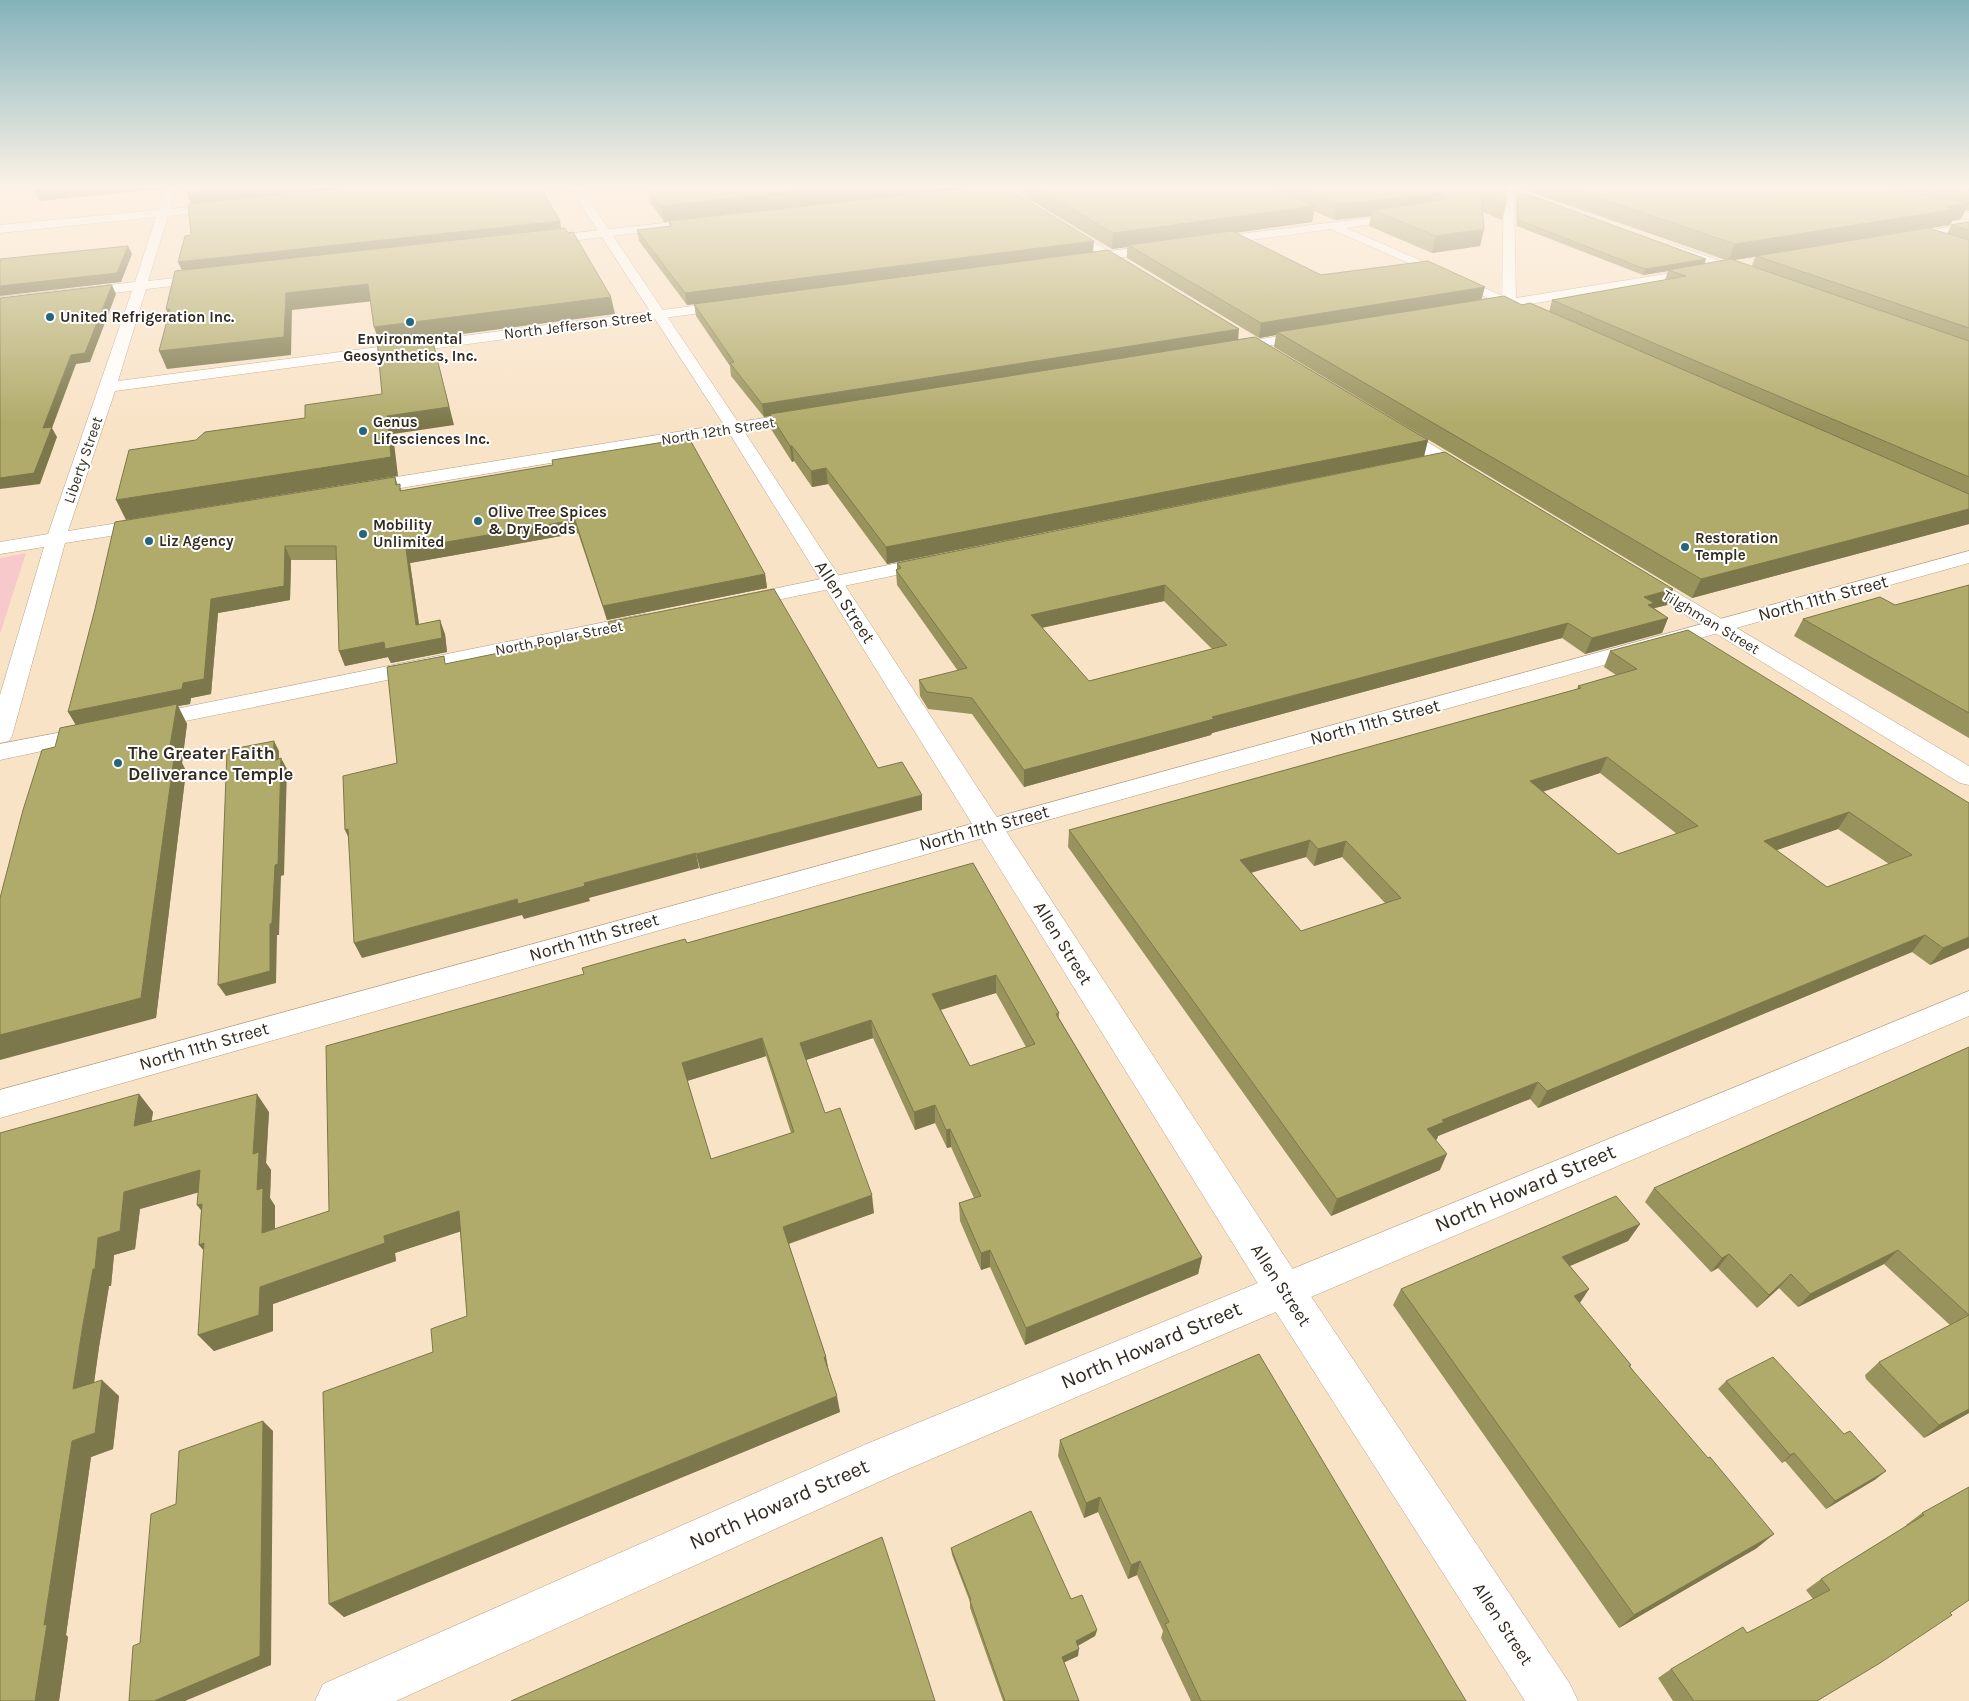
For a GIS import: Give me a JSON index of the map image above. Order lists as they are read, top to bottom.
{
  "streets": {
    "street": [
      "North Jefferson Street",
      "North 12th Street",
      "Liberty Street",
      "North 11th Street",
      "Allen Street",
      "Tilghman Street",
      "North Poplar Street",
      "North Howard Street"
    ]
  },
  "crossings": [
    ["North Jefferson Street", "Liberty Street"],
    ["North Jefferson Street", "Allen Street"],
    ["North 12th Street", "Allen Street"],
    ["North 11th Street", "Allen Street"],
    ["North 11th Street", "Tilghman Street"],
    ["Allen Street", "North Howard Street"]
  ],
  "places": [
    "United Refrigeration Inc.",
    "Environmental Geosynthetics, Inc.",
    "Genus Lifesciences Inc.",
    "Olive Tree Spices & Dry Foods",
    "Mobility Unlimited",
    "Liz Agency",
    "Restoration Temple",
    "The Greater Faith Deliverance Temple"
  ]
}
